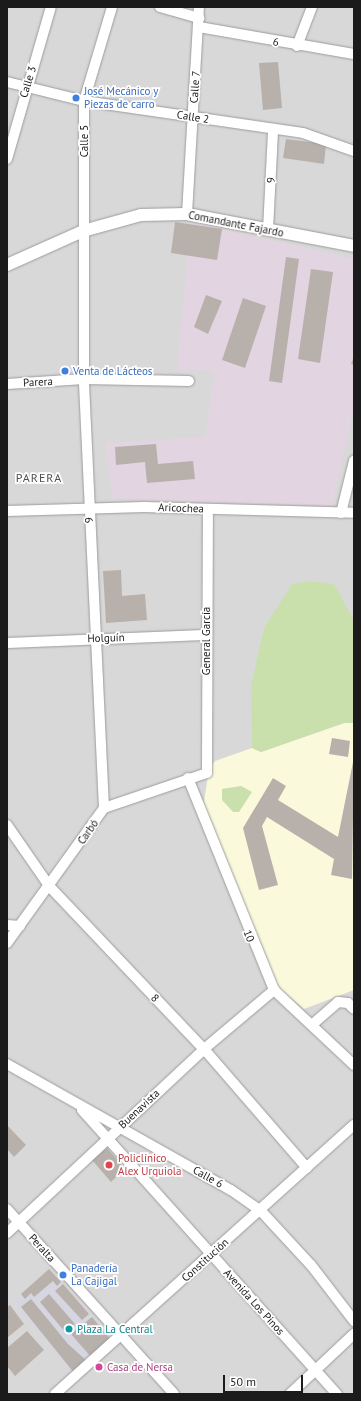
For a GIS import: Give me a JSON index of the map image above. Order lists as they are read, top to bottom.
{
  "streets": {
    "street": [
      "6",
      "Calle 3",
      "Calle 7",
      "Calle 2",
      "Calle 5",
      "9",
      "Comandante Fajardo",
      "Parera",
      "Aricochea",
      "Holguín",
      "General García",
      "Carbó",
      "10",
      "8",
      "Buenavista",
      "Calle 6",
      "Peralta",
      "Constitución",
      "Avenida Los Pinos"
    ]
  },
  "crossings": [
    ["6", "Calle 7"],
    ["Calle 3", "Calle 2"],
    ["Calle 7", "Calle 2"],
    ["Calle 7", "Comandante Fajardo"],
    ["Calle 2", "Calle 5"],
    ["Calle 2", "9"],
    ["Calle 5", "9"],
    ["Calle 5", "Comandante Fajardo"],
    ["9", "Comandante Fajardo"],
    ["9", "Parera"],
    ["9", "Aricochea"],
    ["9", "Holguín"],
    ["9", "Carbó"],
    ["Aricochea", "General García"],
    ["Holguín", "General García"],
    ["General García", "Carbó"],
    ["Carbó", "10"],
    ["Carbó", "8"],
    ["10", "Buenavista"],
    ["8", "Buenavista"],
    ["8", "Constitución"],
    ["Buenavista", "Calle 6"],
    ["Buenavista", "Peralta"],
    ["Buenavista", "Avenida Los Pinos"],
    ["Calle 6", "Constitución"],
    ["Calle 6", "Avenida Los Pinos"],
    ["Peralta", "Constitución"],
    ["Constitución", "Avenida Los Pinos"]
  ],
  "districts": ["PARERA"],
  "places": [
    "José Mecánico y Piezas de carro",
    "Venta de Lácteos",
    "Policlínico Alex Urquiola",
    "Panadería La Cajigal",
    "Plaza La Central",
    "Casa de Nersa"
  ],
  "scale_bar": "50 m"
}
